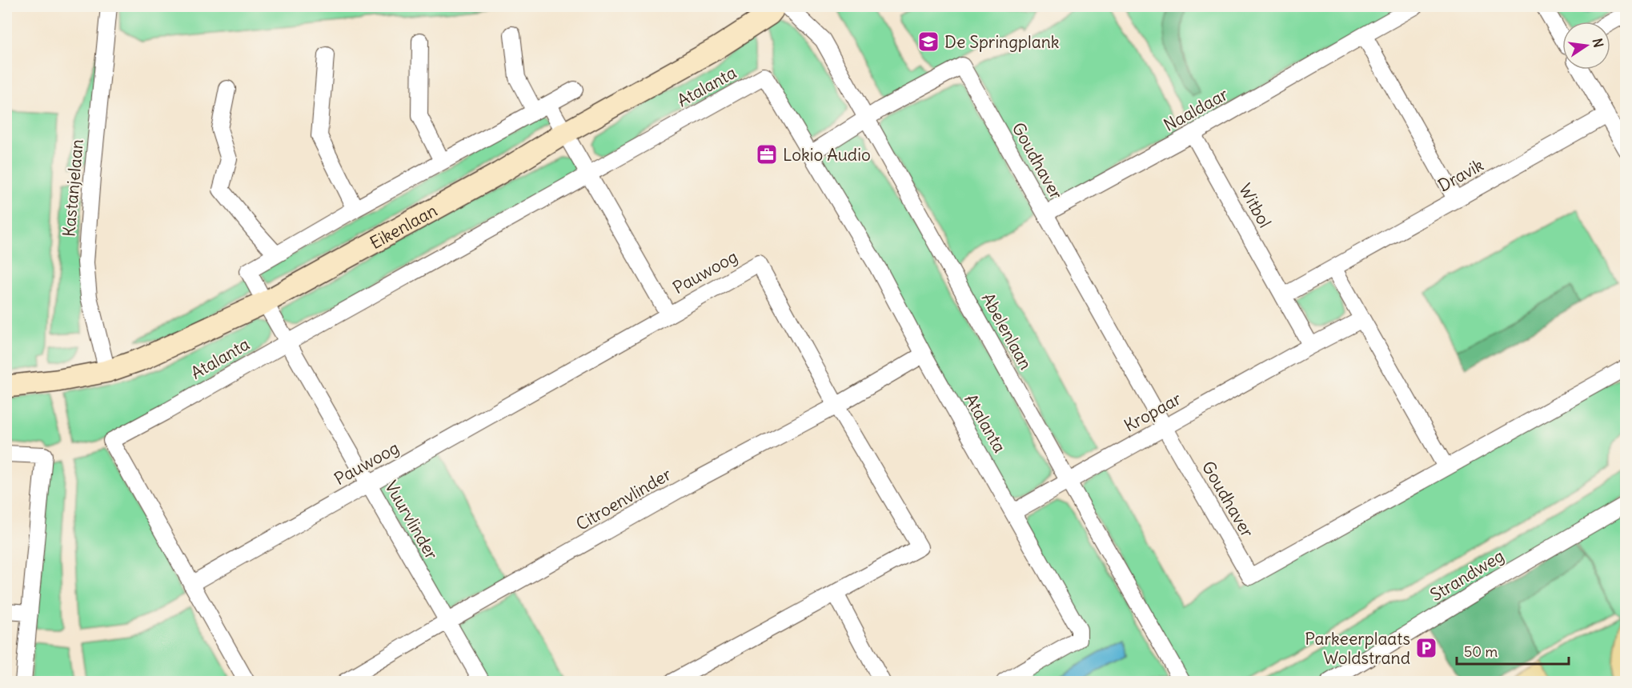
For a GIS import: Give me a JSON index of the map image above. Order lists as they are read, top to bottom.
{
  "streets": {
    "street": [
      "Atalanta",
      "Naaldaar",
      "Goudhaver",
      "Dravik",
      "Kastanjelaan",
      "Witbol",
      "Eikenlaan",
      "Pauwoog",
      "Abelenlaan",
      "Kropaar",
      "Citroenvlinder",
      "Vuurvlinder",
      "Strandweg"
    ]
  },
  "crossings": [
    ["Atalanta", "Pauwoog"],
    ["Atalanta", "Kropaar"],
    ["Atalanta", "Citroenvlinder"],
    ["Atalanta", "Vuurvlinder"],
    ["Naaldaar", "Goudhaver"],
    ["Naaldaar", "Witbol"],
    ["Goudhaver", "Abelenlaan"],
    ["Goudhaver", "Kropaar"],
    ["Dravik", "Witbol"],
    ["Kastanjelaan", "Eikenlaan"],
    ["Witbol", "Kropaar"],
    ["Eikenlaan", "Vuurvlinder"],
    ["Pauwoog", "Citroenvlinder"],
    ["Pauwoog", "Vuurvlinder"],
    ["Abelenlaan", "Kropaar"],
    ["Citroenvlinder", "Vuurvlinder"]
  ],
  "places": {
    "school or university": ["De Springplank"],
    "office": ["Lokio Audio"],
    "parking": ["Parkeerplaats Woldstrand"]
  },
  "scale_bar": "50 m",
  "north": "right"
}
